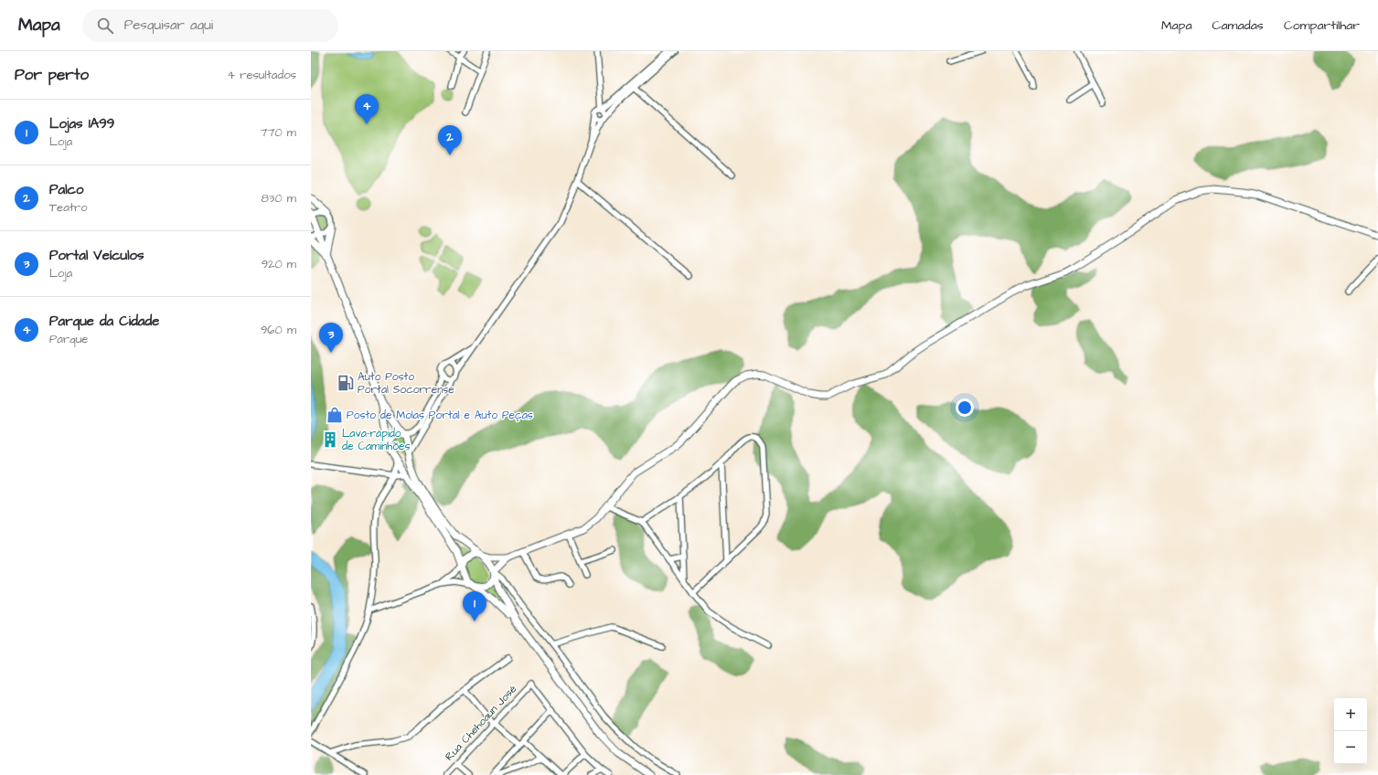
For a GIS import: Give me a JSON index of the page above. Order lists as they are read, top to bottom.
{
  "streets": {
    "street": ["Rua Chehoaun José"]
  },
  "places": {
    "fuel station": ["Auto Posto Portal Socorrense"],
    "shop": ["Posto de Molas Portal e Auto Peças"],
    "building": ["Lava-rápido de Caminhões"]
  },
  "page": {
    "header": "Mapa",
    "search": "Pesquisar aqui",
    "nav": ["Mapa", "Camadas", "Compartilhar"],
    "heading": ["Por perto", "4 resultados"],
    "pins": [
      "4",
      "2",
      "3",
      "1"
    ],
    "list": [
      {
        "mark": "1",
        "name": "Lojas 1A99",
        "note": "Loja",
        "value": "770 m"
      },
      {
        "mark": "2",
        "name": "Palco",
        "note": "Teatro",
        "value": "830 m"
      },
      {
        "mark": "3",
        "name": "Portal Veículos",
        "note": "Loja",
        "value": "920 m"
      },
      {
        "mark": "4",
        "name": "Parque da Cidade",
        "note": "Parque",
        "value": "960 m"
      }
    ],
    "map_buttons": ["+", "−"]
  }
}
